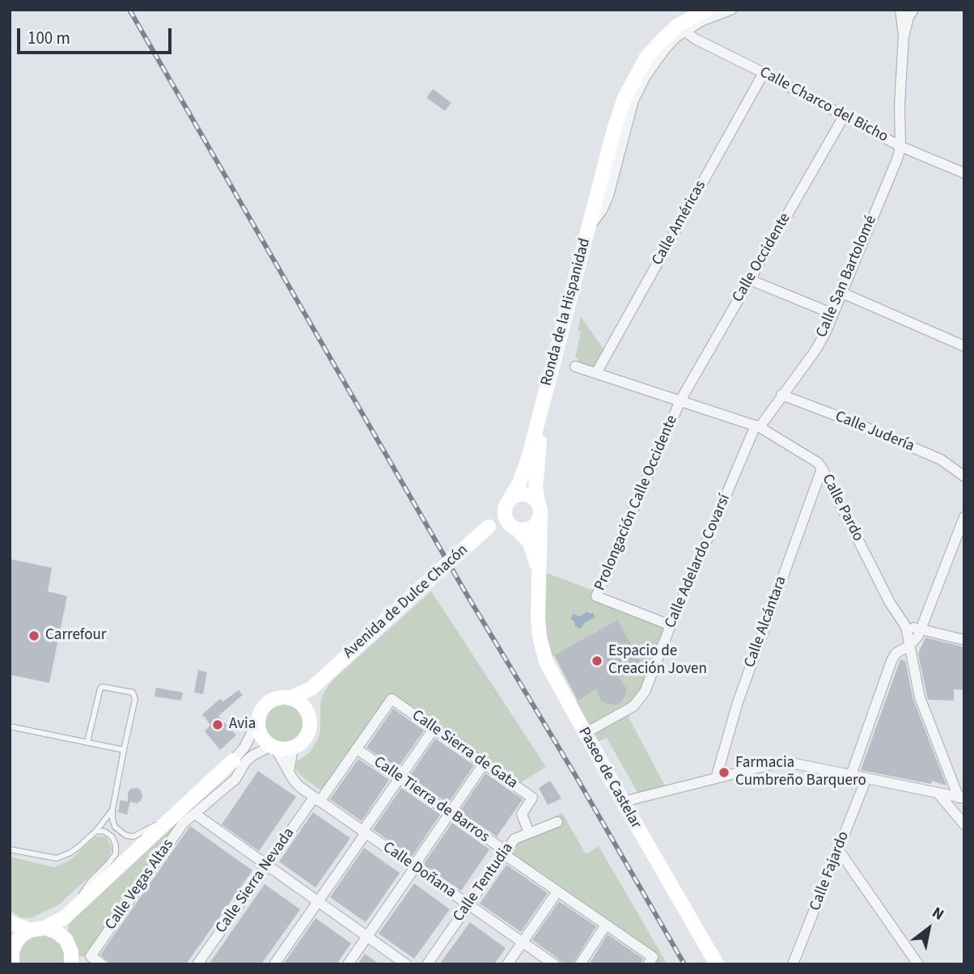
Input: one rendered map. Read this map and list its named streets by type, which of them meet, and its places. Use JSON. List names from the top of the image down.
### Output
{
  "streets": {
    "street": [
      "Calle Charco del Bicho",
      "Calle Américas",
      "Calle Occidente",
      "Calle San Bartolomé",
      "Ronda de la Hispanidad",
      "Calle Judería",
      "Prolongación Calle Occidente",
      "Calle Pardo",
      "Calle Adelardo Covarsí",
      "Avenida de Dulce Chacón",
      "Calle Alcántara",
      "Calle Sierra de Gata",
      "Paseo de Castelar",
      "Calle Tierra de Barros",
      "Calle Doñana",
      "Calle Fajardo",
      "Calle Sierra Nevada",
      "Calle Tentudia",
      "Calle Vegas Altas"
    ]
  },
  "crossings": [
    ["Calle Charco del Bicho", "Calle Américas"],
    ["Calle Charco del Bicho", "Calle Occidente"],
    ["Calle Charco del Bicho", "Calle San Bartolomé"],
    ["Calle Charco del Bicho", "Ronda de la Hispanidad"],
    ["Calle Américas", "Calle Pardo"],
    ["Calle Occidente", "Prolongación Calle Occidente"],
    ["Calle Occidente", "Calle Pardo"],
    ["Calle San Bartolomé", "Calle Judería"],
    ["Calle San Bartolomé", "Calle Pardo"],
    ["Calle San Bartolomé", "Calle Adelardo Covarsí"],
    ["Ronda de la Hispanidad", "Avenida de Dulce Chacón"],
    ["Ronda de la Hispanidad", "Paseo de Castelar"],
    ["Prolongación Calle Occidente", "Calle Pardo"],
    ["Prolongación Calle Occidente", "Calle Adelardo Covarsí"],
    ["Calle Pardo", "Calle Adelardo Covarsí"],
    ["Calle Pardo", "Calle Alcántara"],
    ["Calle Adelardo Covarsí", "Paseo de Castelar"],
    ["Avenida de Dulce Chacón", "Paseo de Castelar"],
    ["Avenida de Dulce Chacón", "Calle Doñana"],
    ["Avenida de Dulce Chacón", "Calle Vegas Altas"],
    ["Calle Sierra de Gata", "Calle Sierra Nevada"],
    ["Calle Sierra de Gata", "Calle Tentudia"],
    ["Calle Tierra de Barros", "Calle Sierra Nevada"],
    ["Calle Tierra de Barros", "Calle Tentudia"],
    ["Calle Doñana", "Calle Sierra Nevada"],
    ["Calle Doñana", "Calle Tentudia"],
    ["Calle Doñana", "Calle Vegas Altas"]
  ],
  "places": [
    "Carrefour",
    "Espacio de Creación Joven",
    "Avia",
    "Farmacia Cumbreño Barquero"
  ],
  "scale_bar": "100 m",
  "north": "top right"
}
